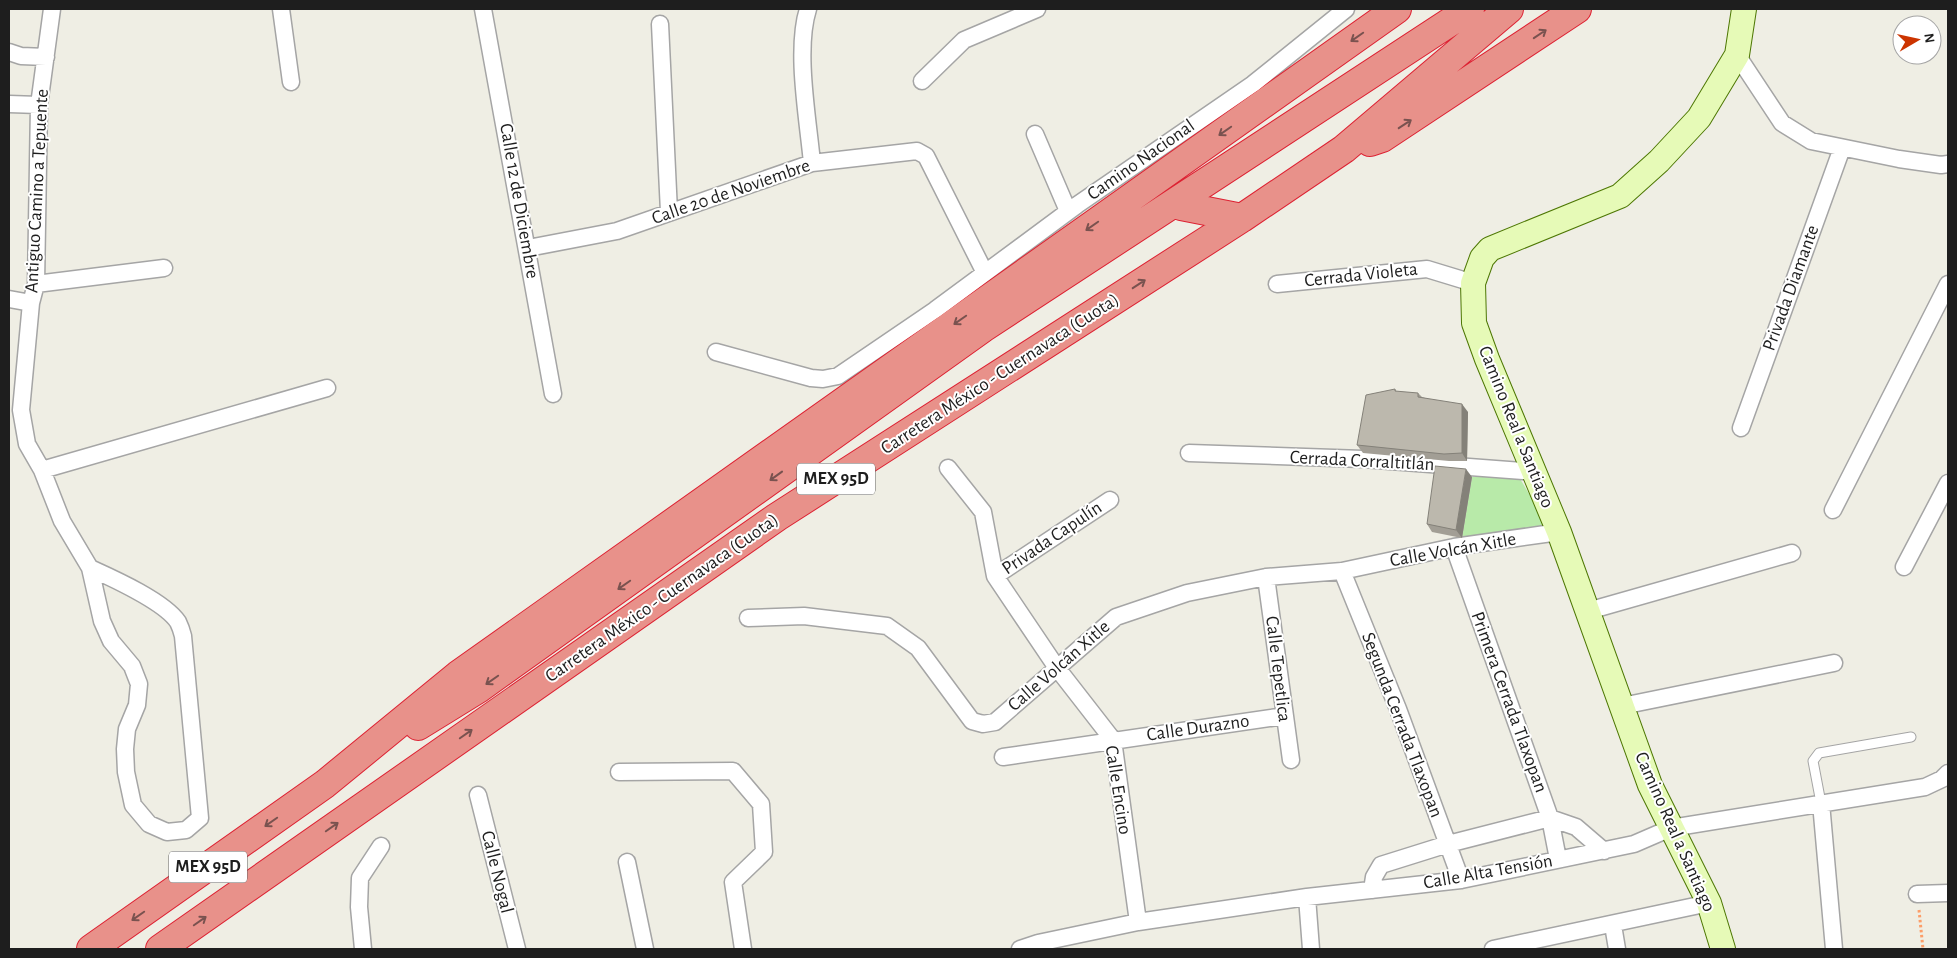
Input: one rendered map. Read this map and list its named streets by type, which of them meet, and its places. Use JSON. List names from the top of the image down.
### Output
{
  "streets": {
    "highway": ["Carretera México - Cuernavaca (Cuota)", "MEX 95D"],
    "street": [
      "Camino Nacional",
      "Antiguo Camino a Tepuente",
      "Calle 20 de Noviembre",
      "Calle 12 de Diciembre",
      "Cerrada Violeta",
      "Privada Diamante",
      "Camino Real a Santiago",
      "Cerrada Corraltitlán",
      "Privada Capulín",
      "Calle Volcán Xitle",
      "Calle Tepetlica",
      "Primera Cerrada Tlaxopan",
      "Segunda Cerrada Tlaxopan",
      "Calle Durazno",
      "Calle Encino",
      "Calle Nogal",
      "Calle Alta Tensión"
    ]
  },
  "crossings": [
    ["Camino Nacional", "Calle 20 de Noviembre"],
    ["Calle 20 de Noviembre", "Calle 12 de Diciembre"],
    ["Cerrada Violeta", "Camino Real a Santiago"],
    ["Camino Real a Santiago", "Cerrada Corraltitlán"],
    ["Camino Real a Santiago", "Calle Volcán Xitle"],
    ["Camino Real a Santiago", "Calle Alta Tensión"],
    ["Privada Capulín", "Calle Encino"],
    ["Calle Volcán Xitle", "Calle Tepetlica"],
    ["Calle Volcán Xitle", "Primera Cerrada Tlaxopan"],
    ["Calle Volcán Xitle", "Segunda Cerrada Tlaxopan"],
    ["Calle Volcán Xitle", "Calle Encino"],
    ["Calle Tepetlica", "Calle Durazno"],
    ["Primera Cerrada Tlaxopan", "Calle Alta Tensión"],
    ["Segunda Cerrada Tlaxopan", "Calle Alta Tensión"],
    ["Calle Durazno", "Calle Encino"],
    ["Calle Encino", "Calle Alta Tensión"]
  ],
  "north": "right"
}
